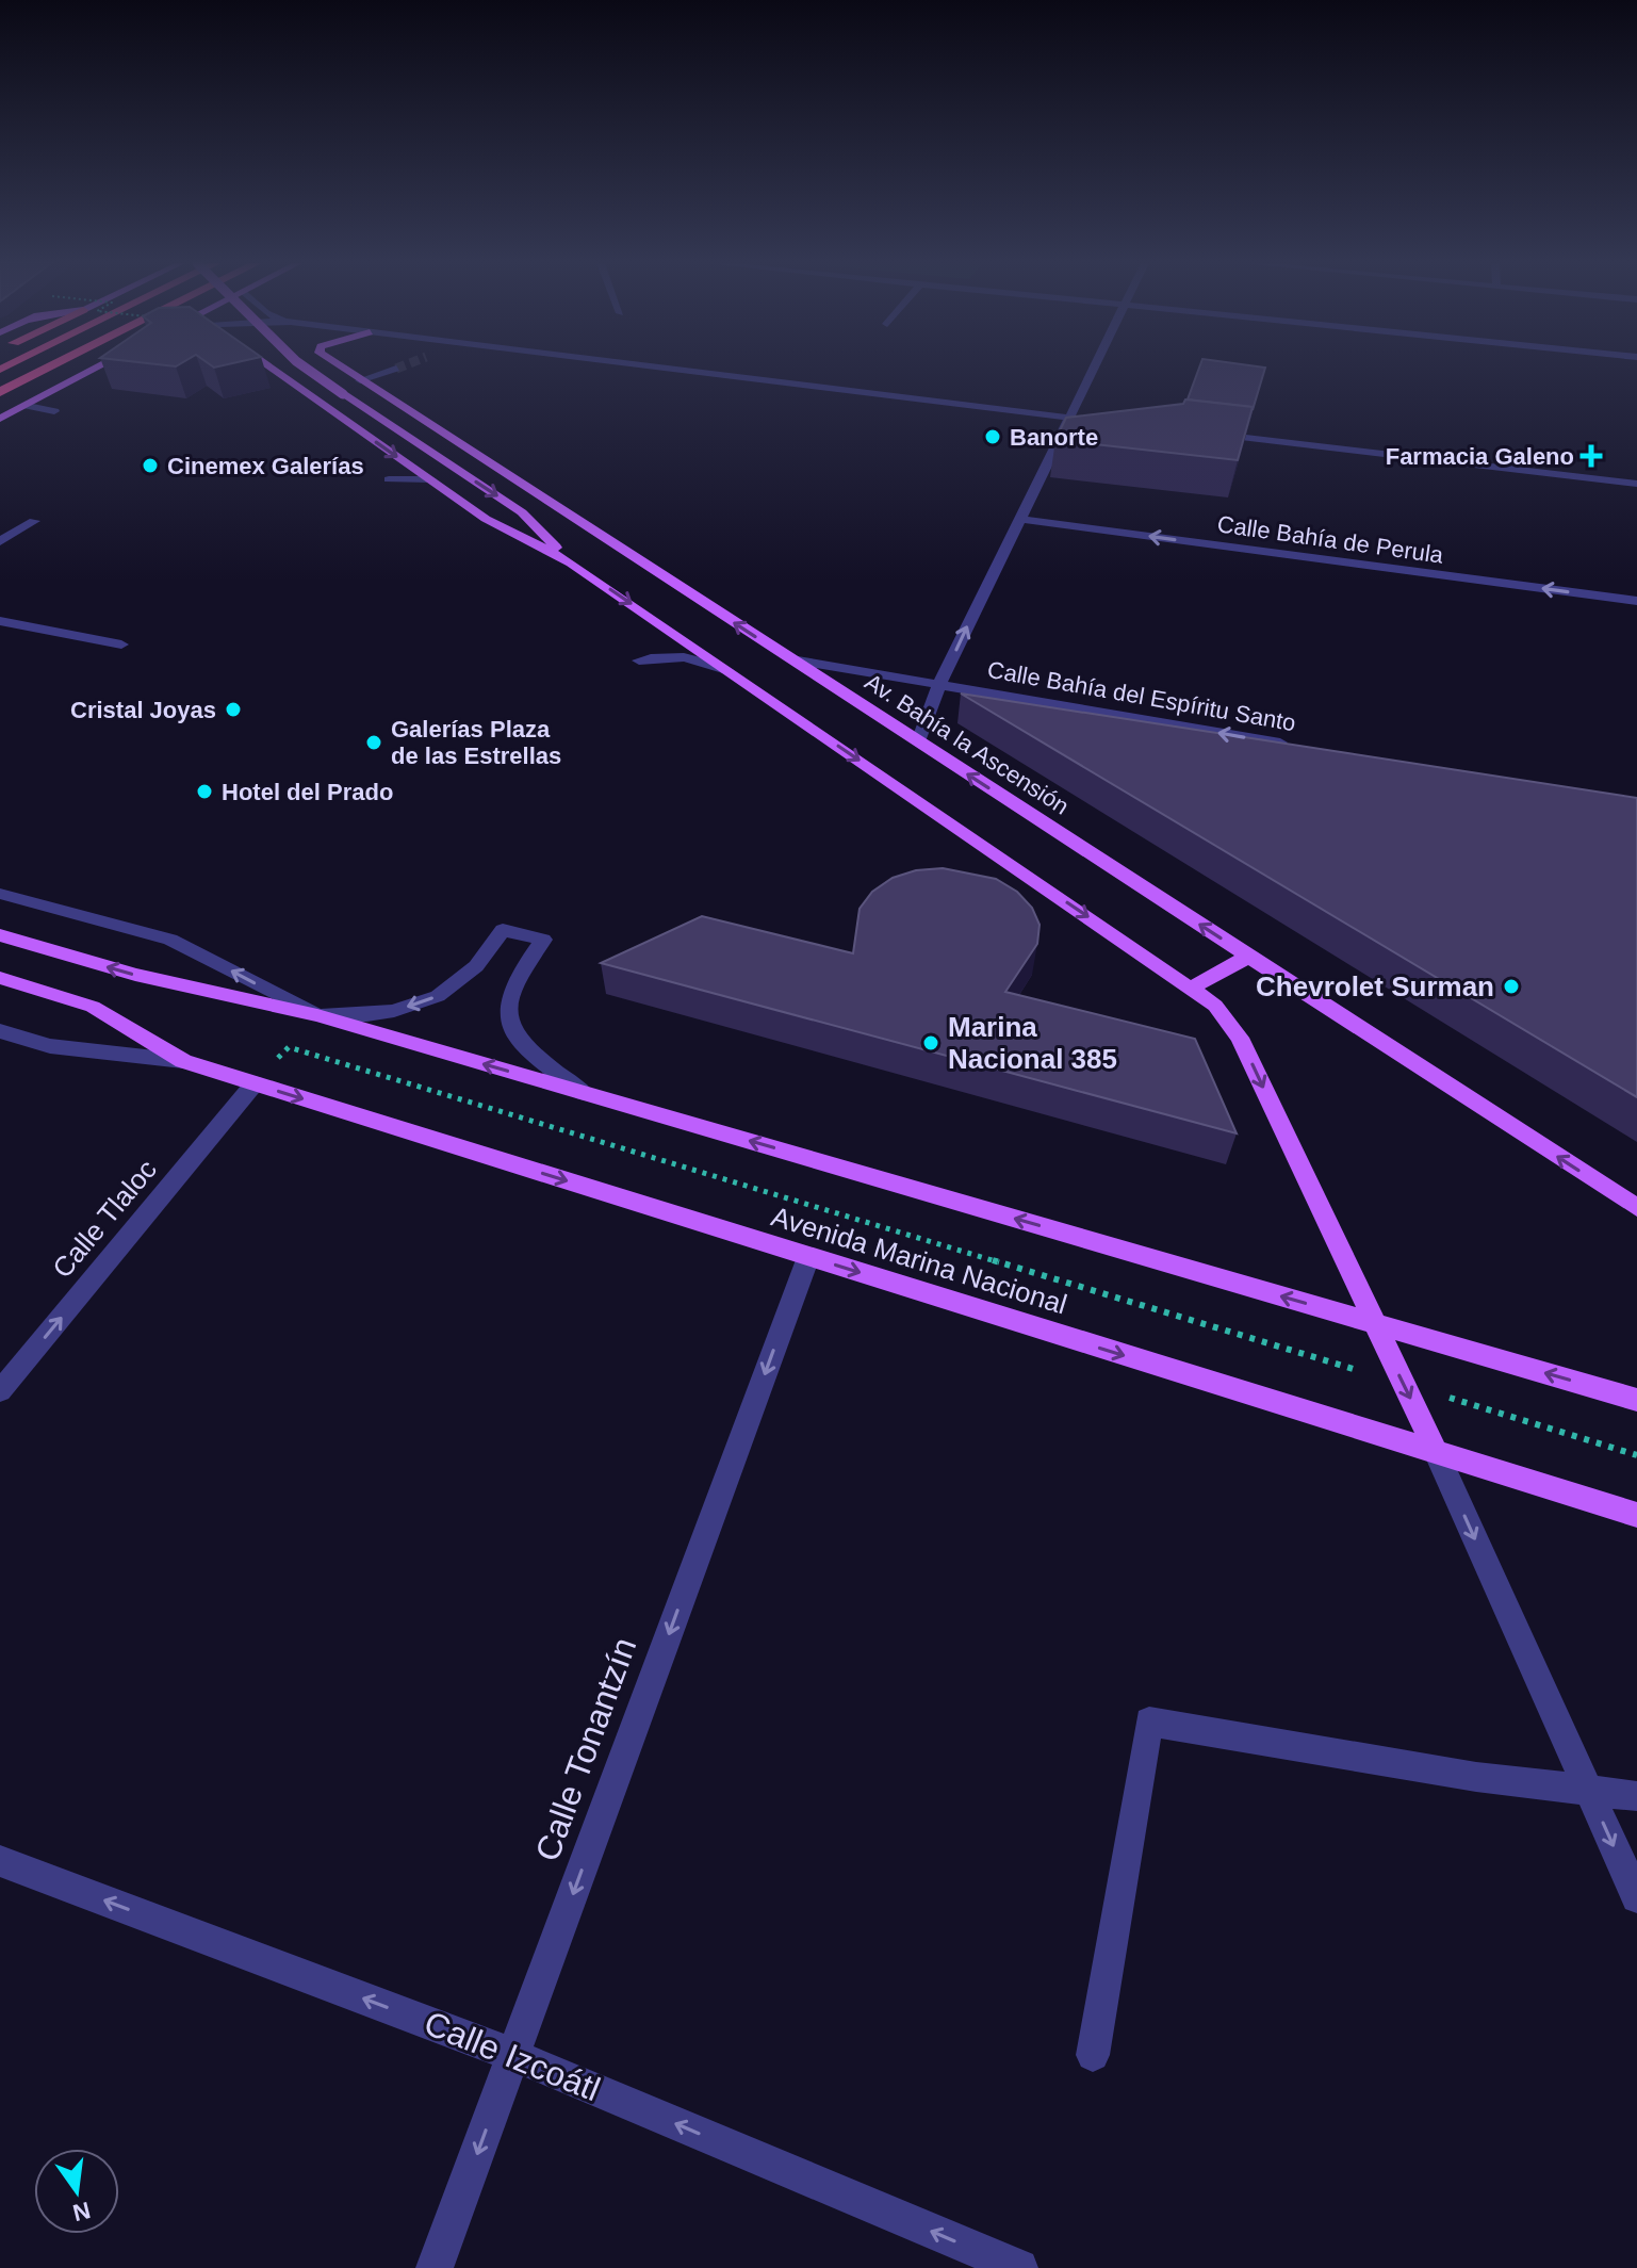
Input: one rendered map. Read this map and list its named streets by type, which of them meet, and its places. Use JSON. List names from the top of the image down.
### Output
{
  "streets": {
    "main road": ["Av. Bahía la Ascensión", "Avenida Marina Nacional"],
    "street": [
      "Calle Bahía de Perula",
      "Calle Bahía del Espíritu Santo",
      "Calle Tlaloc",
      "Calle Tonantzín",
      "Calle Izcoátl"
    ]
  },
  "crossings": [
    ["Calle Bahía del Espíritu Santo", "Av. Bahía la Ascensión"],
    ["Calle Tlaloc", "Avenida Marina Nacional"],
    ["Avenida Marina Nacional", "Calle Tonantzín"],
    ["Calle Tonantzín", "Calle Izcoátl"]
  ],
  "one_way": [
    "Calle Bahía del Espíritu Santo",
    "Calle Tlaloc",
    "Calle Tonantzín",
    "Calle Izcoátl"
  ],
  "places": {
    "other": [
      "Banorte",
      "Cinemex Galerías",
      "Cristal Joyas",
      "Galerías Plaza de las Estrellas",
      "Hotel del Prado",
      "Chevrolet Surman",
      "Marina Nacional 385"
    ],
    "health": ["Farmacia Galeno"]
  },
  "north": "bottom"
}
